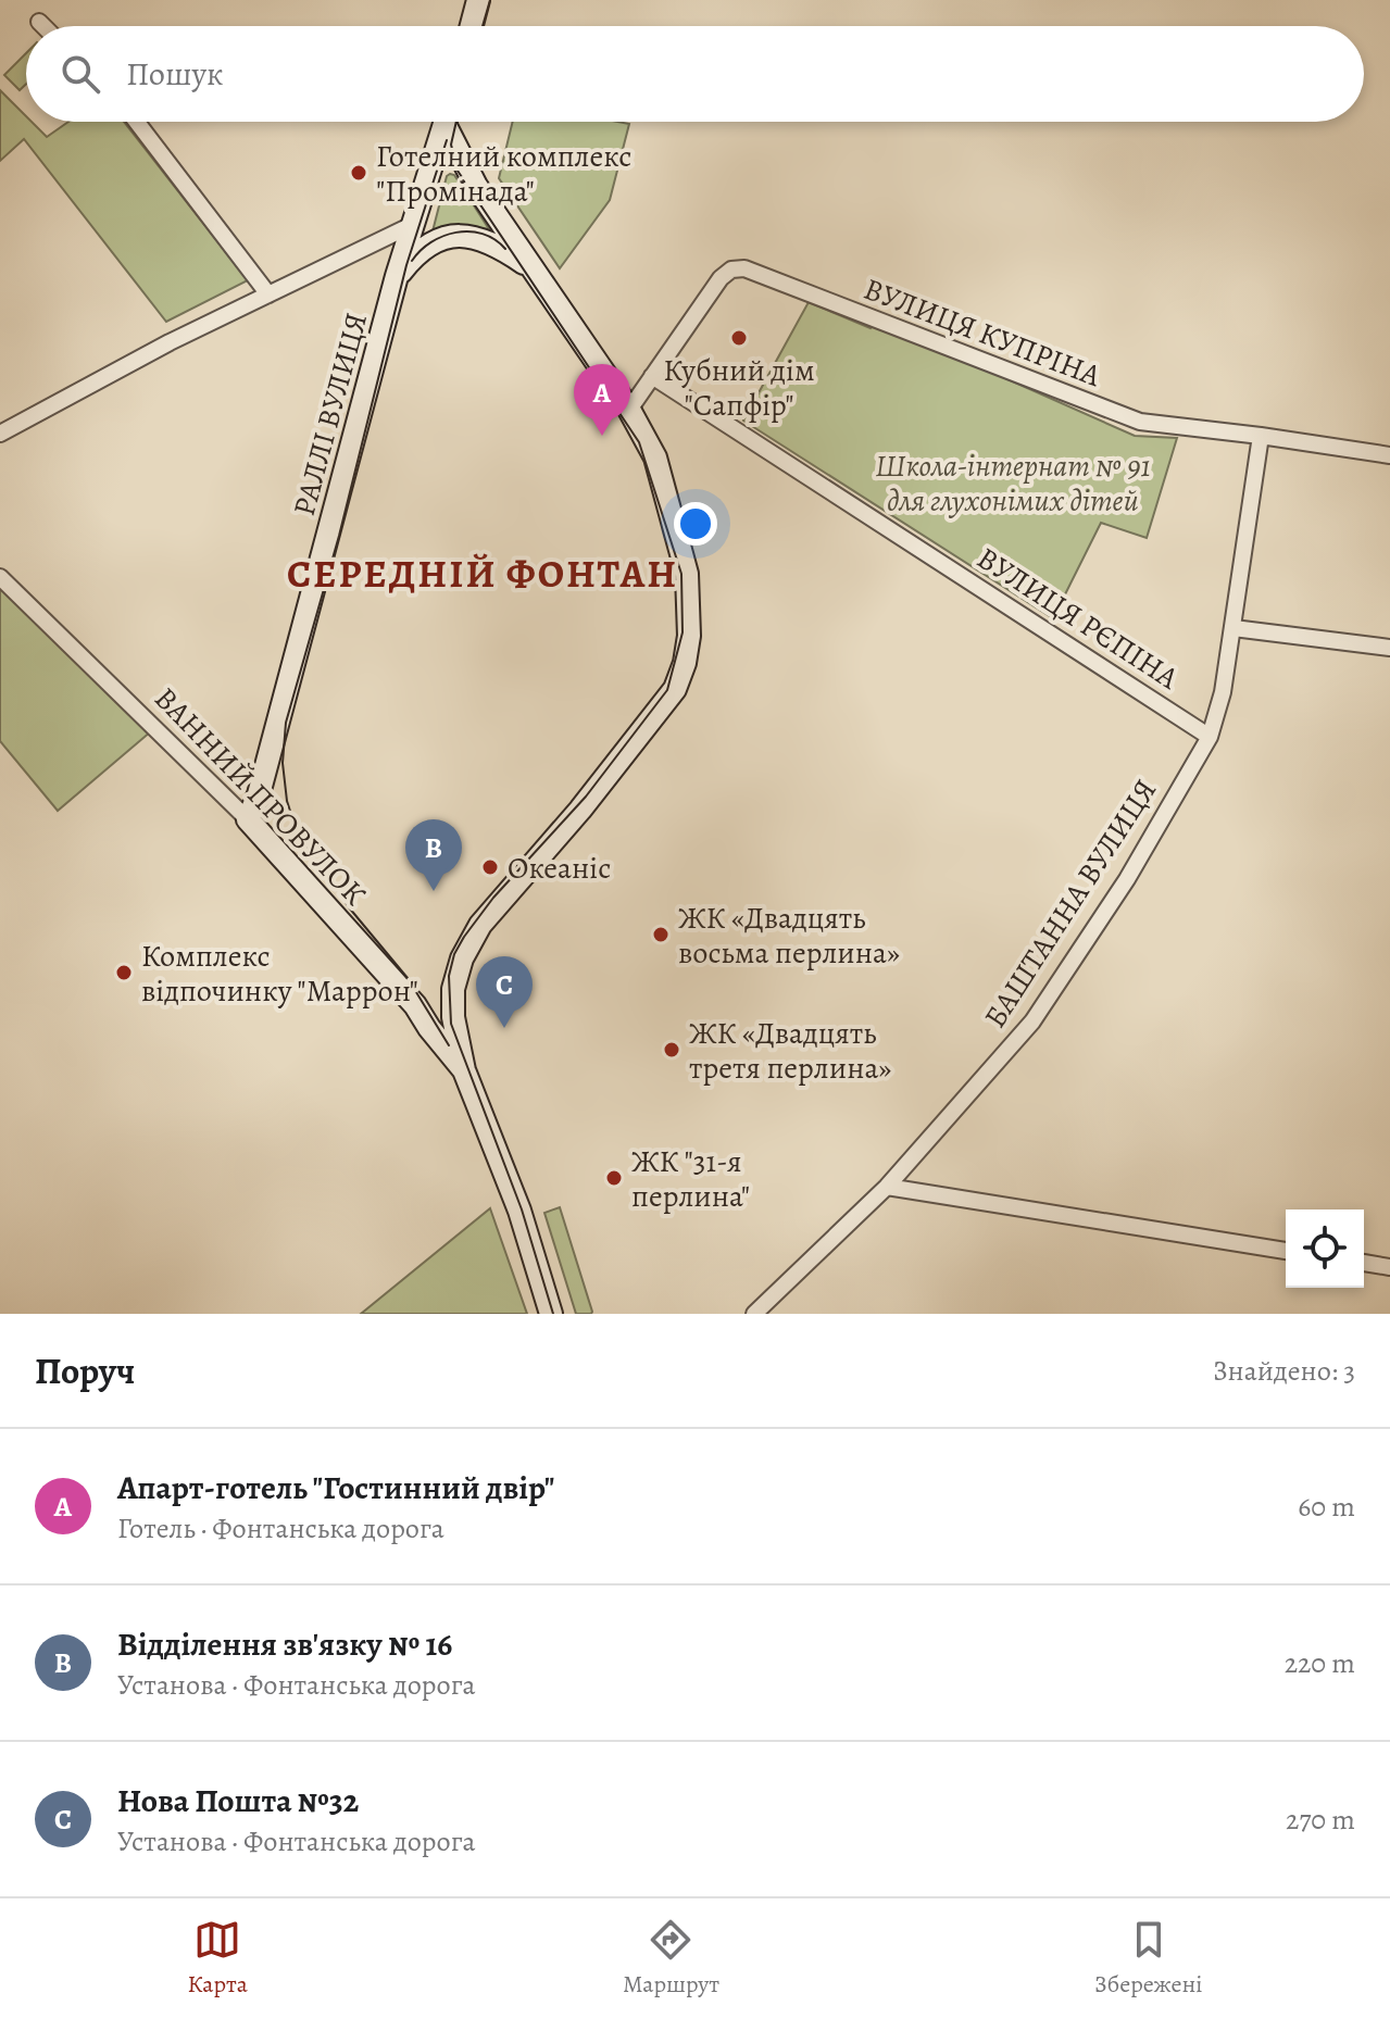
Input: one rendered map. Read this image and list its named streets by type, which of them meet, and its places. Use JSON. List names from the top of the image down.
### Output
{
  "streets": {
    "main road": ["РАЛЛІ ВУЛИЦЯ", "ВАННИЙ ПРОВУЛОК"],
    "street": ["ВУЛИЦЯ КУПРІНА", "ВУЛИЦЯ РЄПІНА", "БАШТАННА ВУЛИЦЯ"]
  },
  "crossings": [
    ["ВУЛИЦЯ КУПРІНА", "ВУЛИЦЯ РЄПІНА"],
    ["ВУЛИЦЯ КУПРІНА", "БАШТАННА ВУЛИЦЯ"],
    ["РАЛЛІ ВУЛИЦЯ", "ВАННИЙ ПРОВУЛОК"],
    ["ВУЛИЦЯ РЄПІНА", "БАШТАННА ВУЛИЦЯ"]
  ],
  "districts": ["СЕРЕДНІЙ ФОНТАН"],
  "parks": ["Школа-інтернат № 91 для глухонімих дітей"],
  "places": [
    "Готелний комплекс \"Промінада\"",
    "Кубний дім \"Сапфір\"",
    "Океаніс",
    "ЖК «Двадцять восьма перлина»",
    "Комплекс відпочинку \"Маррон\"",
    "ЖК «Двадцять третя перлина»",
    "ЖК \"31-я перлина\""
  ],
  "page": {
    "search": "Пошук",
    "pins": ["A", "B", "C"],
    "heading": ["Поруч", "Знайдено: 3"],
    "list": [
      {
        "mark": "A",
        "name": "Апарт-готель \"Гостинний двір\"",
        "note": "Готель · Фонтанська дорога",
        "value": "60 m"
      },
      {
        "mark": "B",
        "name": "Відділення зв'язку № 16",
        "note": "Установа · Фонтанська дорога",
        "value": "220 m"
      },
      {
        "mark": "C",
        "name": "Нова Пошта №32",
        "note": "Установа · Фонтанська дорога",
        "value": "270 m"
      }
    ],
    "nav": ["Карта", "Маршрут", "Збережені"]
  }
}
